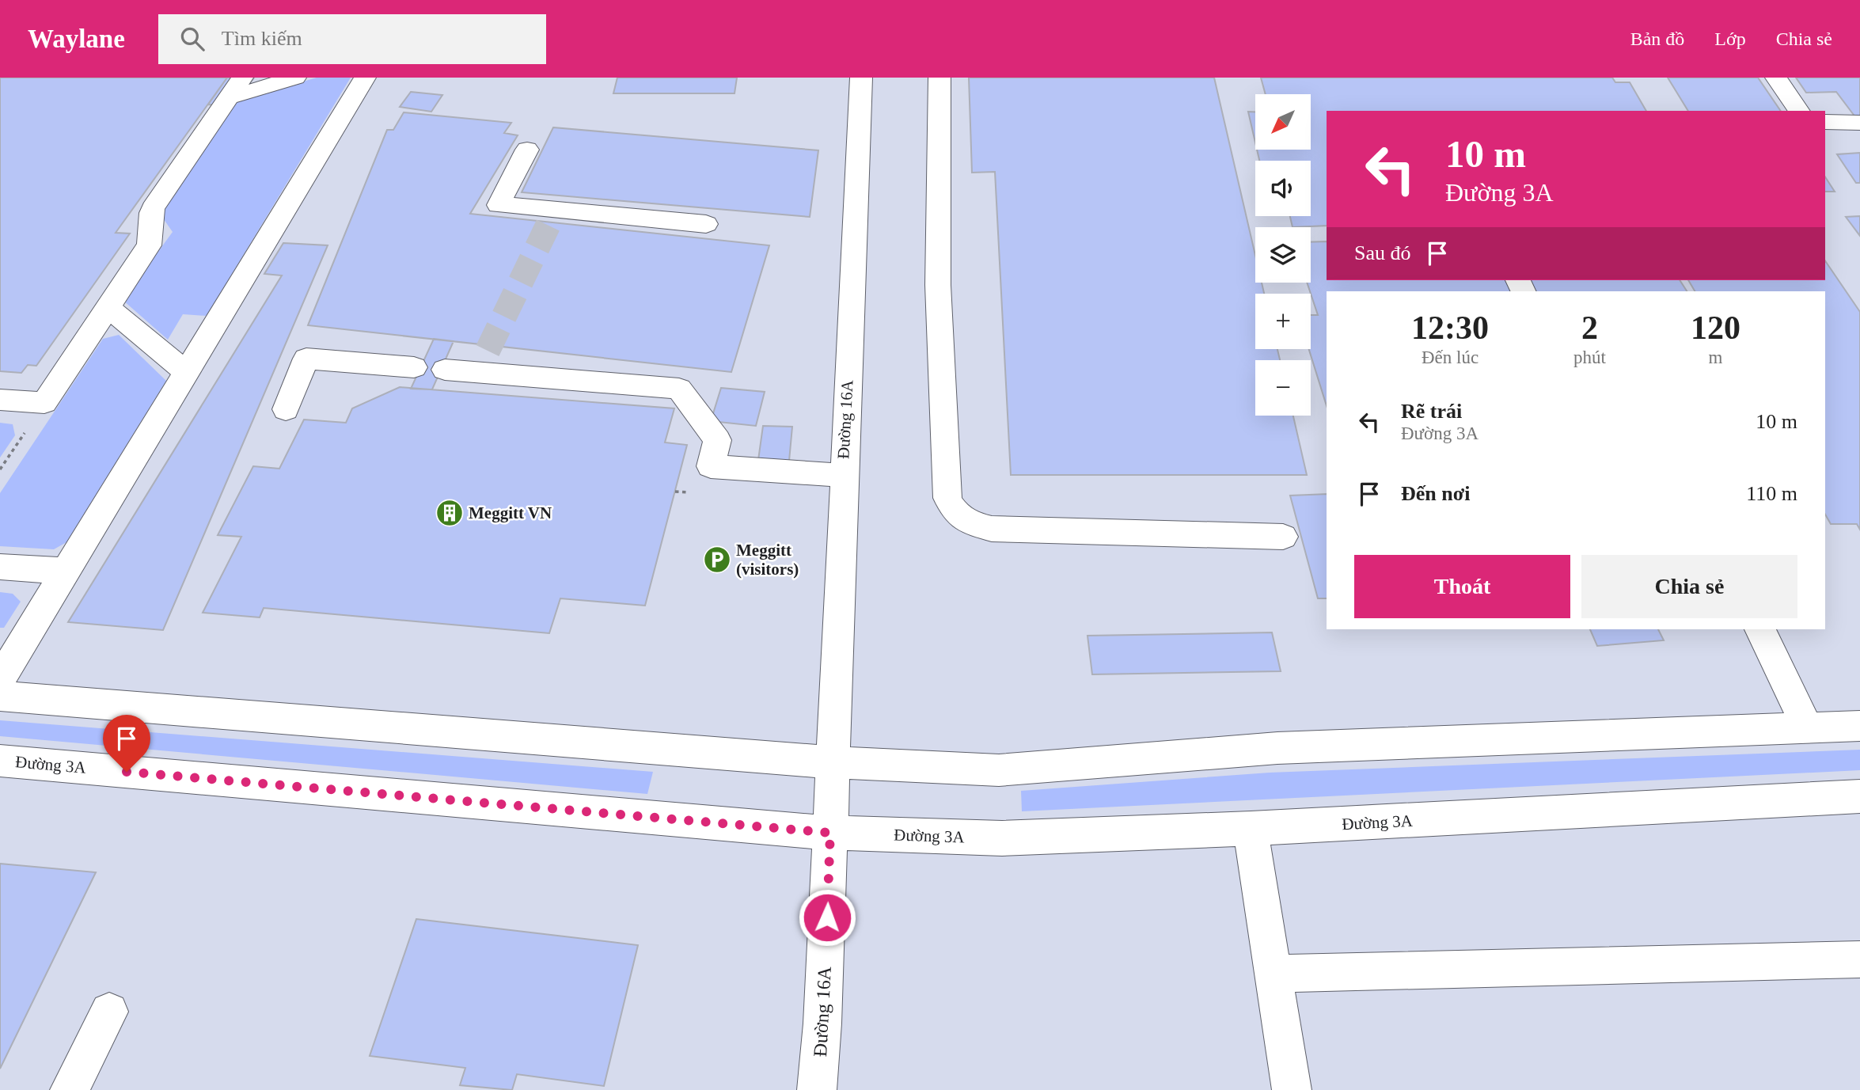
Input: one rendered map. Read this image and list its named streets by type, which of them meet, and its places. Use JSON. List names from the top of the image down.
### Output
{
  "streets": {
    "street": ["Đường 16A", "Đường 3A"]
  },
  "crossings": [
    ["Đường 16A", "Đường 3A"]
  ],
  "places": {
    "building": ["Meggitt VN"],
    "parking": ["Meggitt (visitors)"]
  },
  "north": "bottom left",
  "page": {
    "header": "Waylane",
    "search": "Tìm kiếm",
    "nav": ["Bản đồ", "Lớp", "Chia sẻ"],
    "map_buttons": ["+", "−"],
    "turn": ["10 m", "Đường 3A"],
    "then": "Sau đó",
    "eta": [
      "12:30",
      "Đến lúc",
      "2",
      "phút",
      "120",
      "m"
    ],
    "list": [
      {
        "name": "Rẽ trái",
        "note": "Đường 3A",
        "value": "10 m"
      },
      {
        "name": "Đến nơi",
        "value": "110 m"
      }
    ],
    "buttons": ["Thoát", "Chia sẻ"]
  }
}
